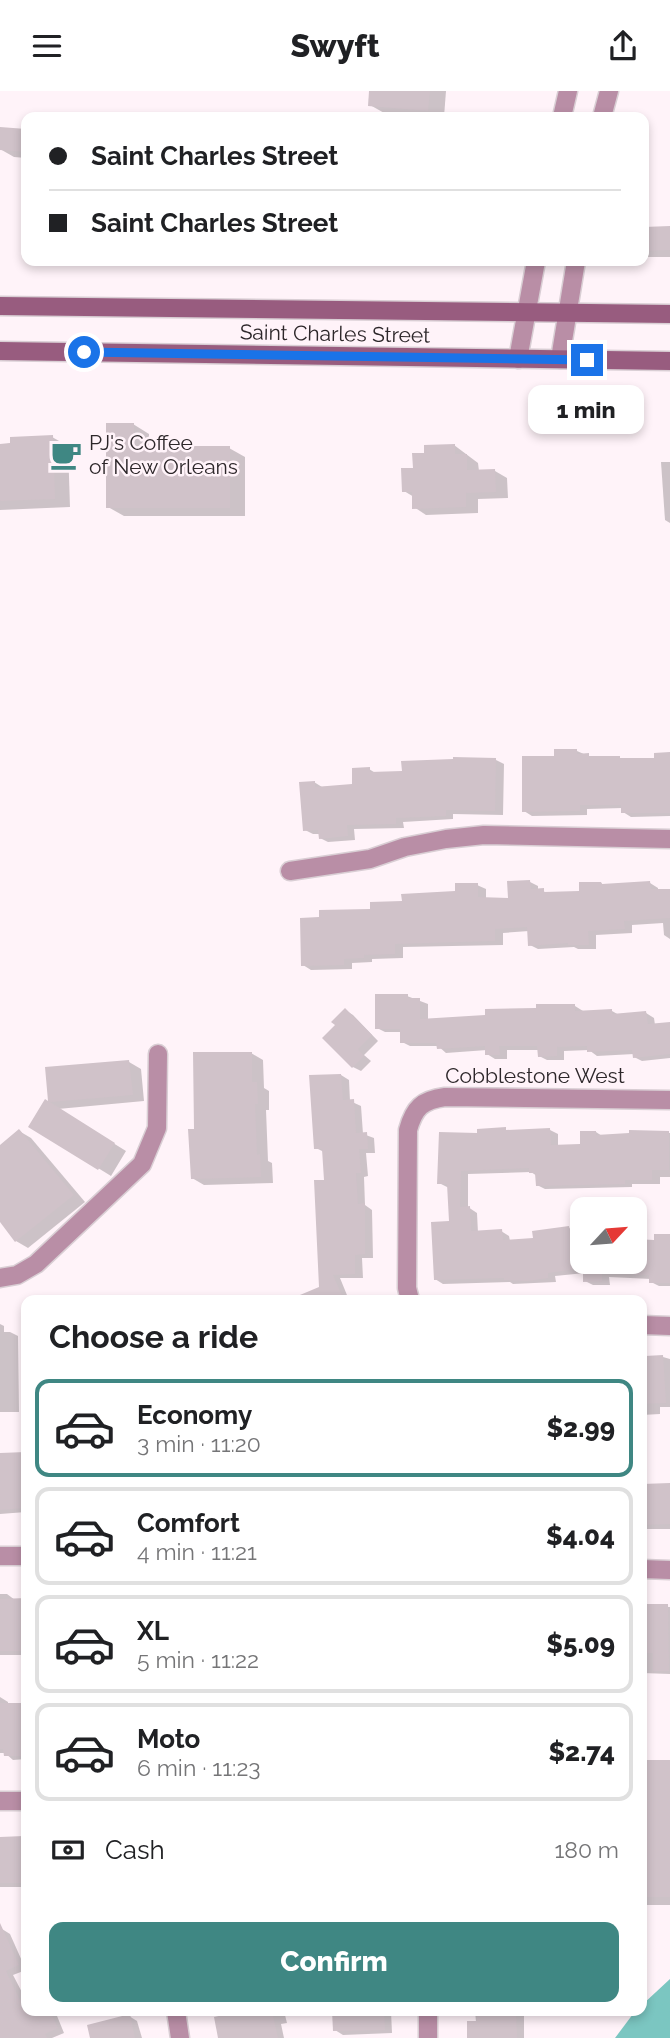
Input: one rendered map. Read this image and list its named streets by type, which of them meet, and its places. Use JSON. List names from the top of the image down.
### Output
{
  "streets": {
    "street": ["Saint Charles Street", "Cobblestone West"]
  },
  "places": {
    "cafe": ["PJ's Coffee of New Orleans"]
  },
  "north": "top right",
  "page": {
    "header": "Swyft",
    "banner": ["Saint Charles Street", "Saint Charles Street"],
    "bubble": "1 min",
    "heading": "Choose a ride",
    "list": [
      {
        "name": "Economy",
        "note": "3 min · 11:20",
        "value": "$2.99"
      },
      {
        "name": "Comfort",
        "note": "4 min · 11:21",
        "value": "$4.04"
      },
      {
        "name": "XL",
        "note": "5 min · 11:22",
        "value": "$5.09"
      },
      {
        "name": "Moto",
        "note": "6 min · 11:23",
        "value": "$2.74"
      }
    ],
    "pay": ["Cash", "180 m"],
    "buttons": "Confirm"
  }
}
